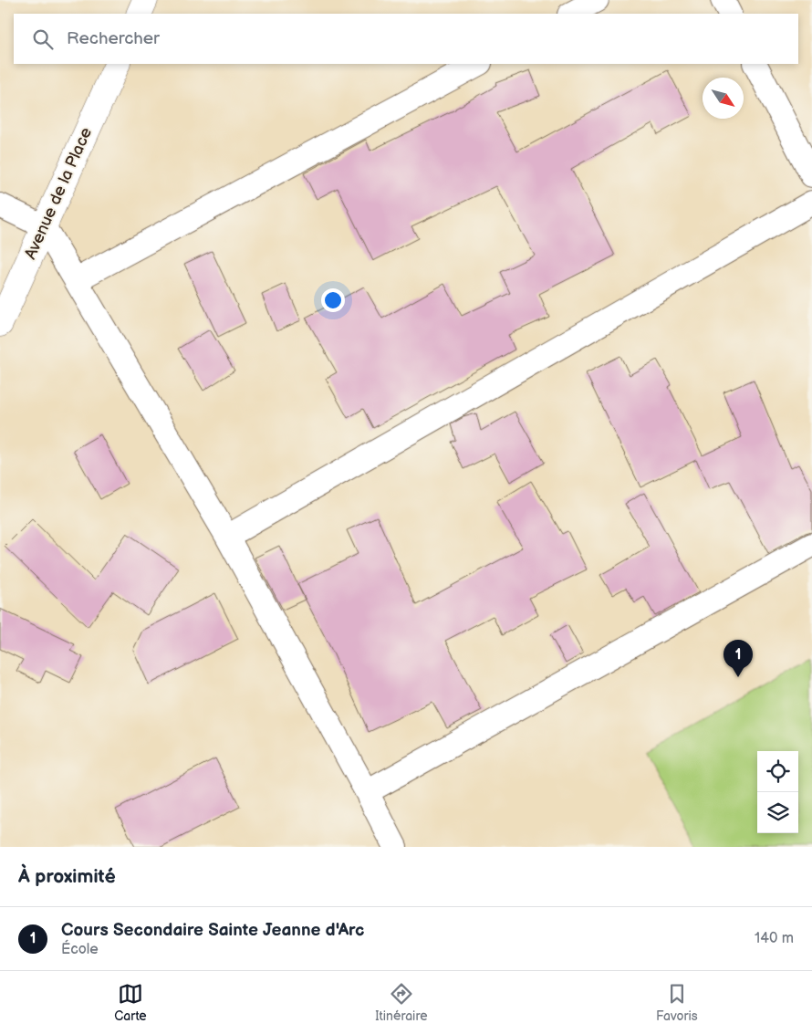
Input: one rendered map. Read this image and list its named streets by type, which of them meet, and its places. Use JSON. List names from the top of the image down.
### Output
{
  "streets": {
    "street": ["Avenue de la Place"]
  },
  "north": "bottom right",
  "page": {
    "search": "Rechercher",
    "pins": "1",
    "heading": "À proximité",
    "list": [
      {
        "mark": "1",
        "name": "Cours Secondaire Sainte Jeanne d'Arc",
        "note": "École",
        "value": "140 m"
      }
    ],
    "nav": ["Carte", "Itinéraire", "Favoris"]
  }
}
